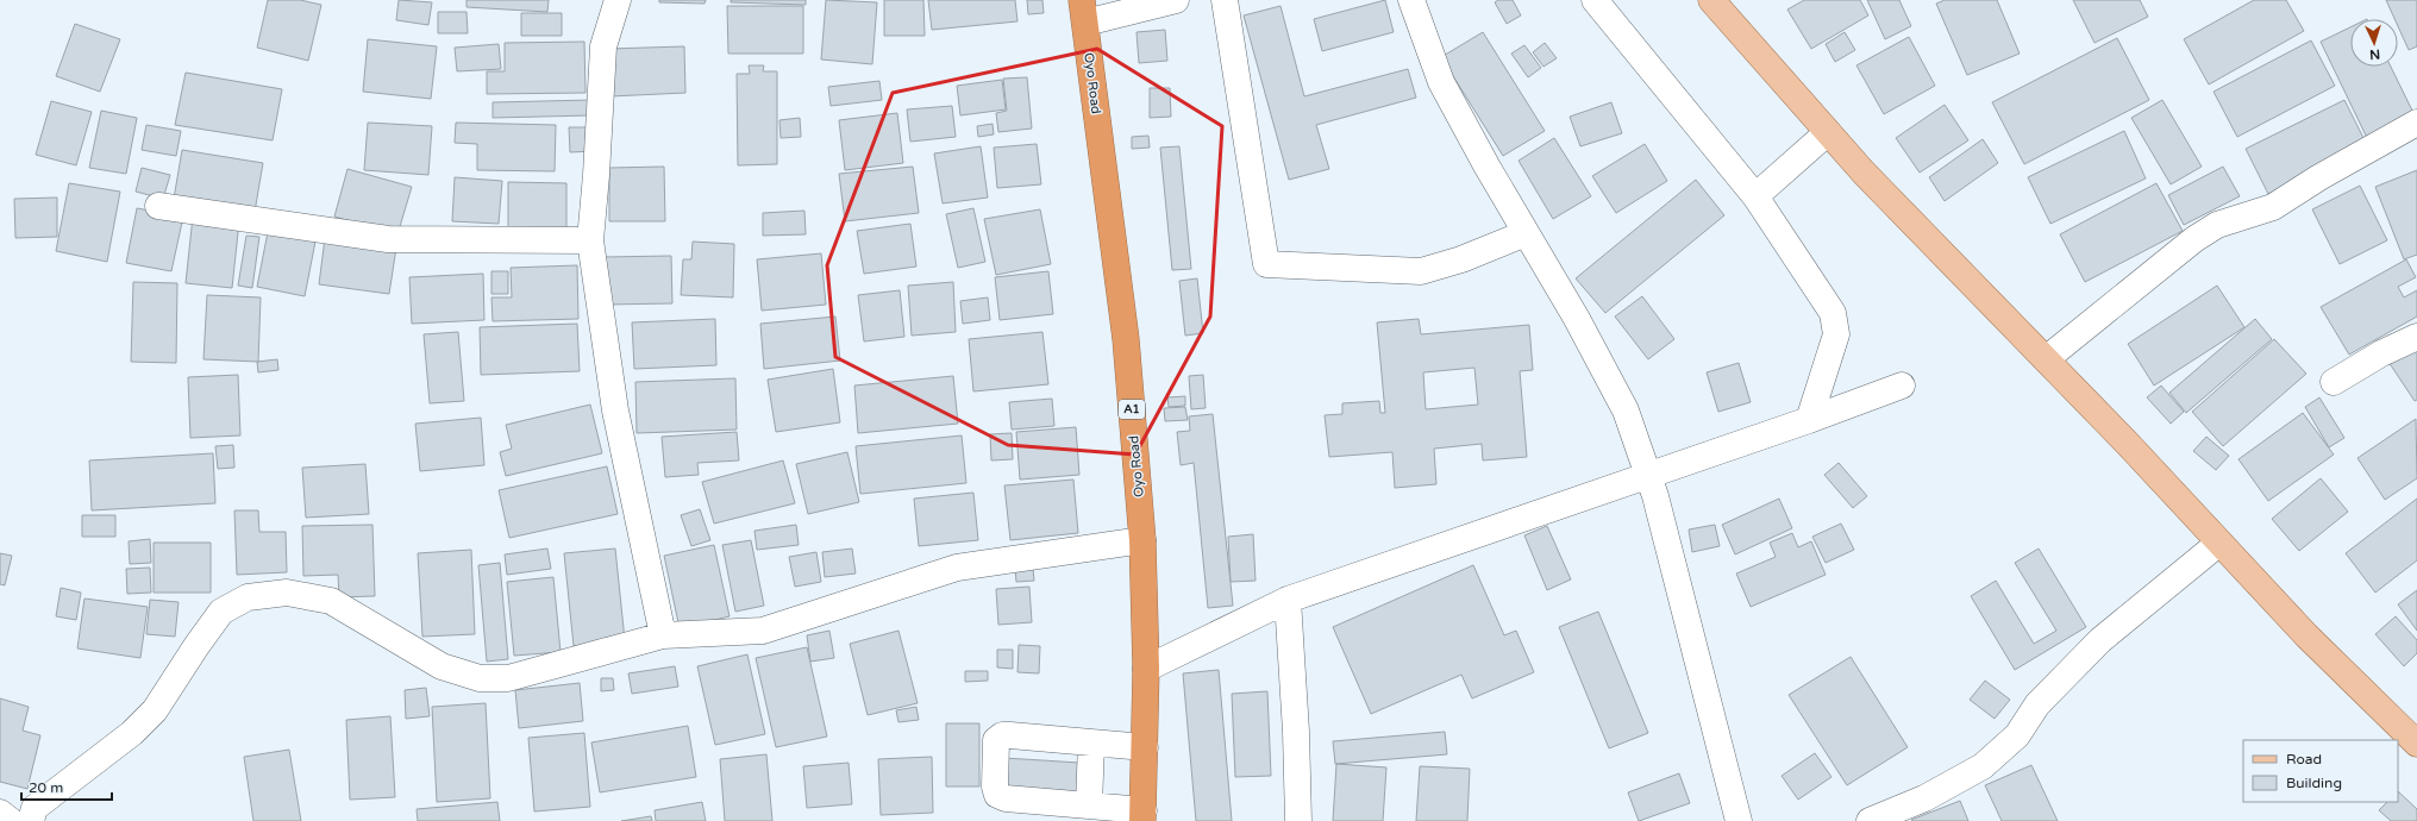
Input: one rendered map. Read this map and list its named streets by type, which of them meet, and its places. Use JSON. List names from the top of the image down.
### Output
{
  "streets": {
    "highway": ["Oyo Road", "A1"]
  },
  "legend": ["Road", "Building"],
  "scale_bar": "20 m",
  "north": "bottom"
}
